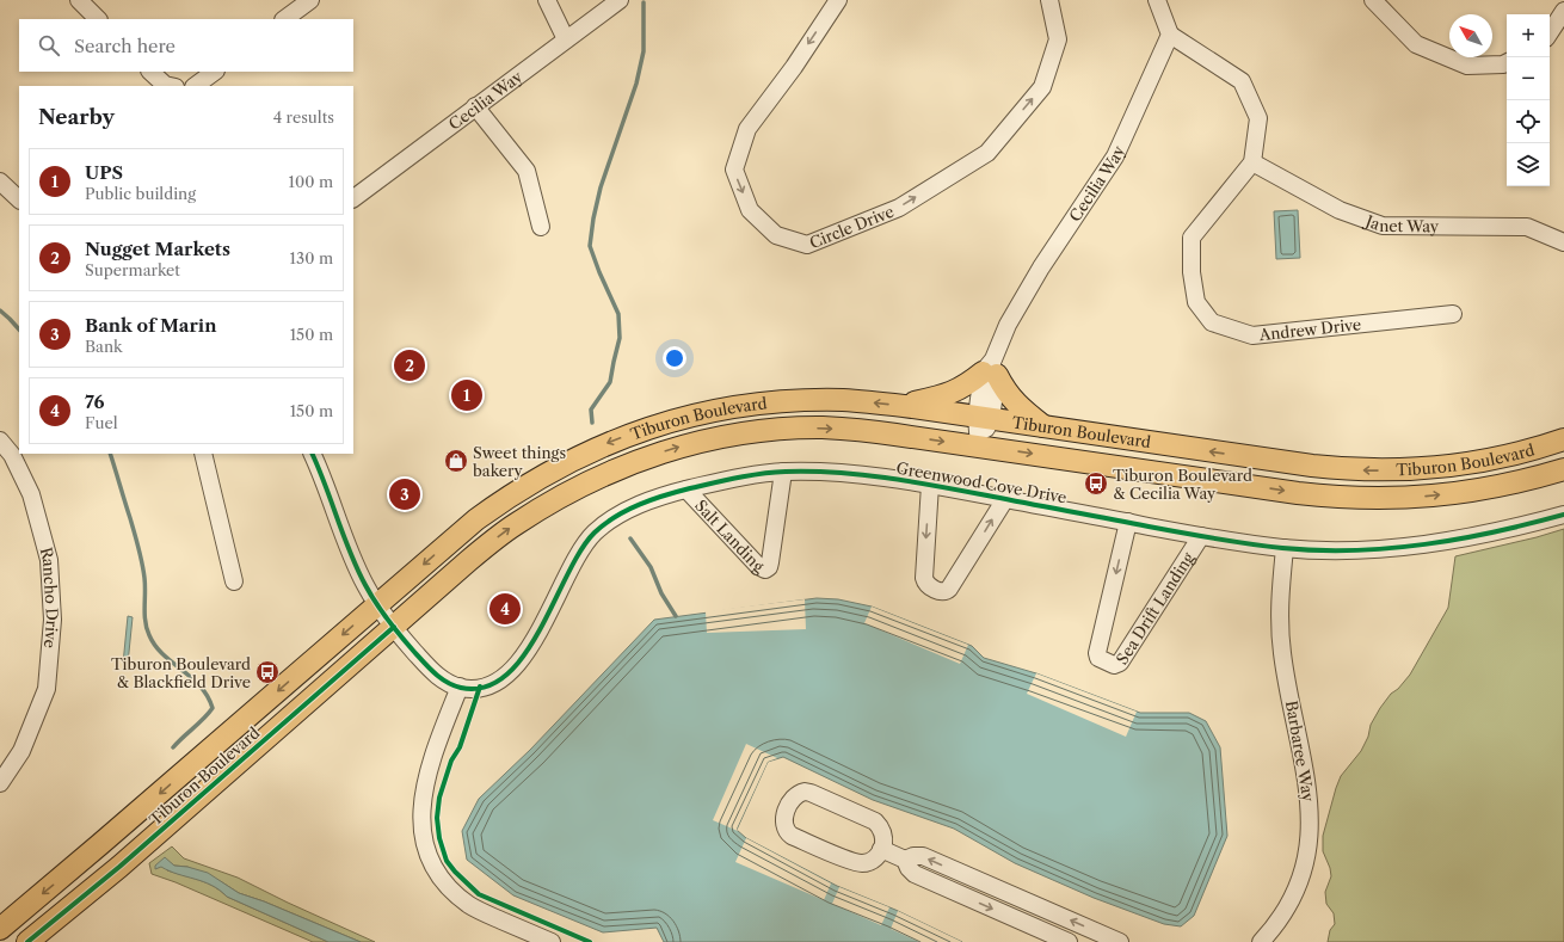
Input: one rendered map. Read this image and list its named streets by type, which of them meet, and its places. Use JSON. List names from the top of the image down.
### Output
{
  "streets": {
    "main road": ["Tiburon Boulevard"],
    "street": [
      "Cecilia Way",
      "Janet Way",
      "Circle Drive",
      "Andrew Drive",
      "Greenwood Cove Drive",
      "Salt Landing",
      "Rancho Drive",
      "Sea Drift Landing",
      "Barbaree Way"
    ]
  },
  "crossings": [
    ["Cecilia Way", "Tiburon Boulevard"],
    ["Janet Way", "Andrew Drive"],
    ["Tiburon Boulevard", "Greenwood Cove Drive"],
    ["Greenwood Cove Drive", "Salt Landing"],
    ["Greenwood Cove Drive", "Sea Drift Landing"],
    ["Greenwood Cove Drive", "Barbaree Way"]
  ],
  "places": {
    "shop": ["Sweet things bakery"],
    "bus stop": ["Tiburon Boulevard & Cecilia Way", "Tiburon Boulevard & Blackfield Drive"]
  },
  "north": "top left",
  "page": {
    "map_buttons": ["+", "−"],
    "search": "Search here",
    "heading": ["Nearby", "4 results"],
    "list": [
      {
        "mark": "1",
        "name": "UPS",
        "note": "Public building",
        "value": "100 m"
      },
      {
        "mark": "2",
        "name": "Nugget Markets",
        "note": "Supermarket",
        "value": "130 m"
      },
      {
        "mark": "3",
        "name": "Bank of Marin",
        "note": "Bank",
        "value": "150 m"
      },
      {
        "mark": "4",
        "name": "76",
        "note": "Fuel",
        "value": "150 m"
      }
    ],
    "pins": [
      "2",
      "1",
      "3",
      "4"
    ]
  }
}
